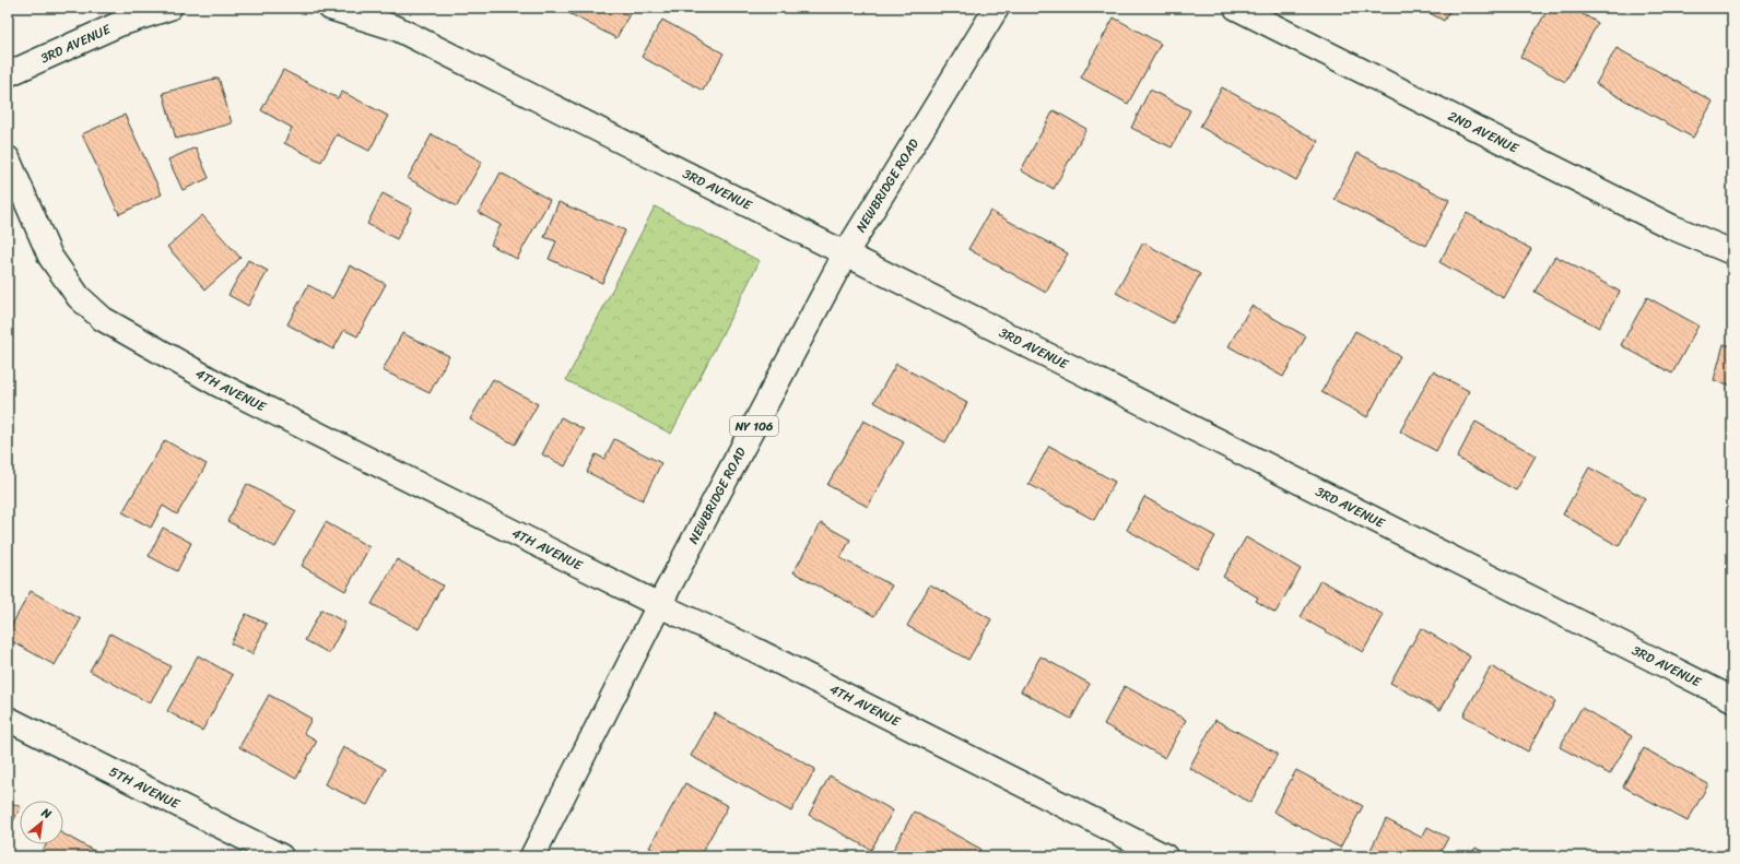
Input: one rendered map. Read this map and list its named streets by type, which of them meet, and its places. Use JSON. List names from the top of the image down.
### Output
{
  "streets": {
    "street": [
      "3RD AVENUE",
      "2ND AVENUE",
      "NEWBRIDGE ROAD",
      "4TH AVENUE",
      "NY 106",
      "5TH AVENUE"
    ]
  },
  "crossings": [
    ["3RD AVENUE", "NEWBRIDGE ROAD"],
    ["NEWBRIDGE ROAD", "4TH AVENUE"]
  ],
  "north": "top right"
}
